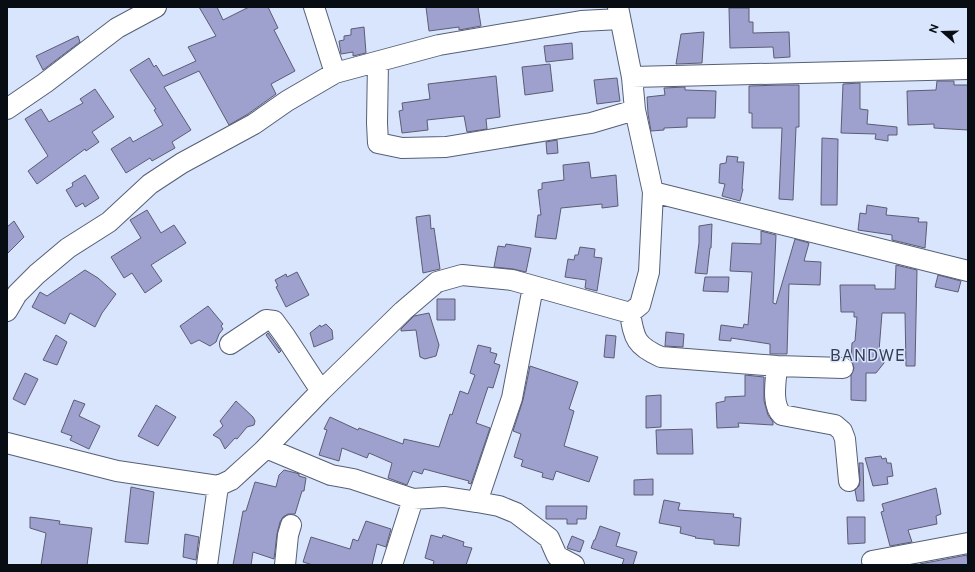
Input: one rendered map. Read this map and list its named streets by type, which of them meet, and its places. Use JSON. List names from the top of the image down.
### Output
{
  "districts": ["BANDWE"],
  "north": "left"
}
